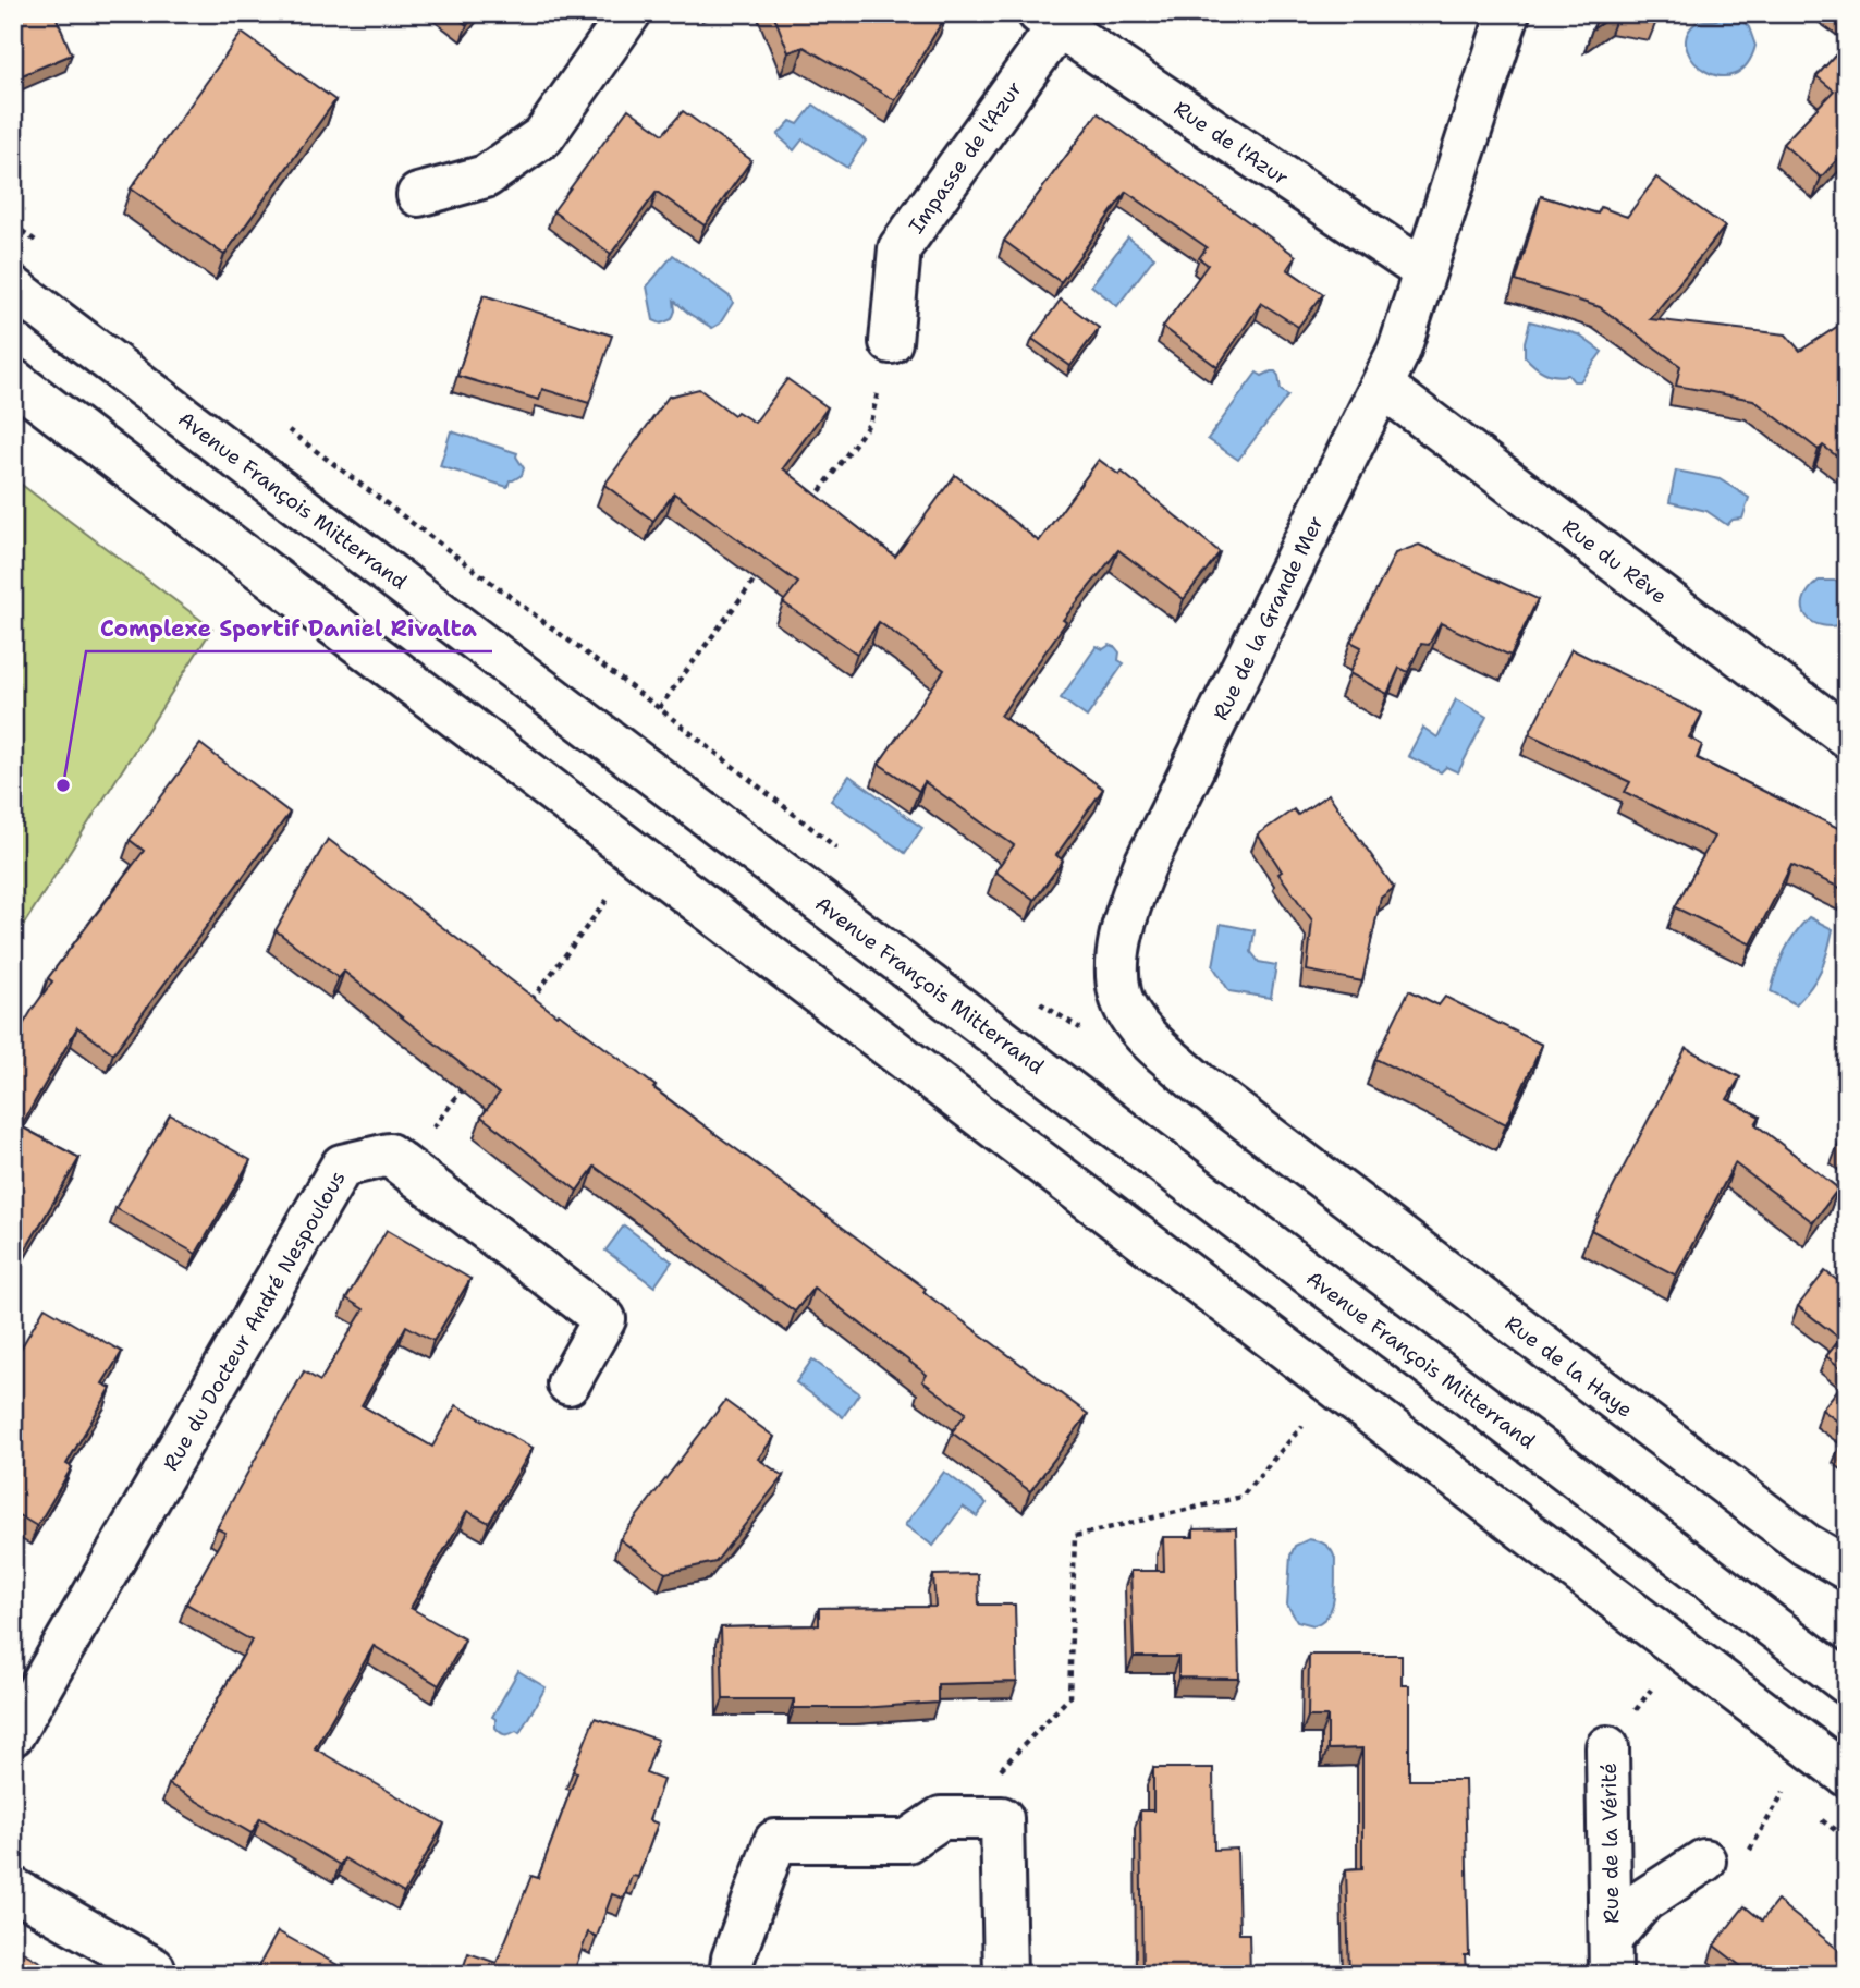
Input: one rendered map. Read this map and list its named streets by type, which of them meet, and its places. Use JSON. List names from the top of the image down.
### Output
{
  "streets": {
    "street": [
      "Rue de l'Azur",
      "Impasse de l'Azur",
      "Avenue François Mitterrand",
      "Rue du Rêve",
      "Rue de la Grande Mer",
      "Rue du Docteur André Nespoulous",
      "Rue de la Haye",
      "Rue de la Vérité"
    ]
  },
  "crossings": [
    ["Rue de l'Azur", "Impasse de l'Azur"],
    ["Rue de l'Azur", "Rue de la Grande Mer"],
    ["Rue du Rêve", "Rue de la Grande Mer"],
    ["Rue de la Grande Mer", "Rue de la Haye"]
  ],
  "places": ["Complexe Sportif Daniel Rivalta"]
}
